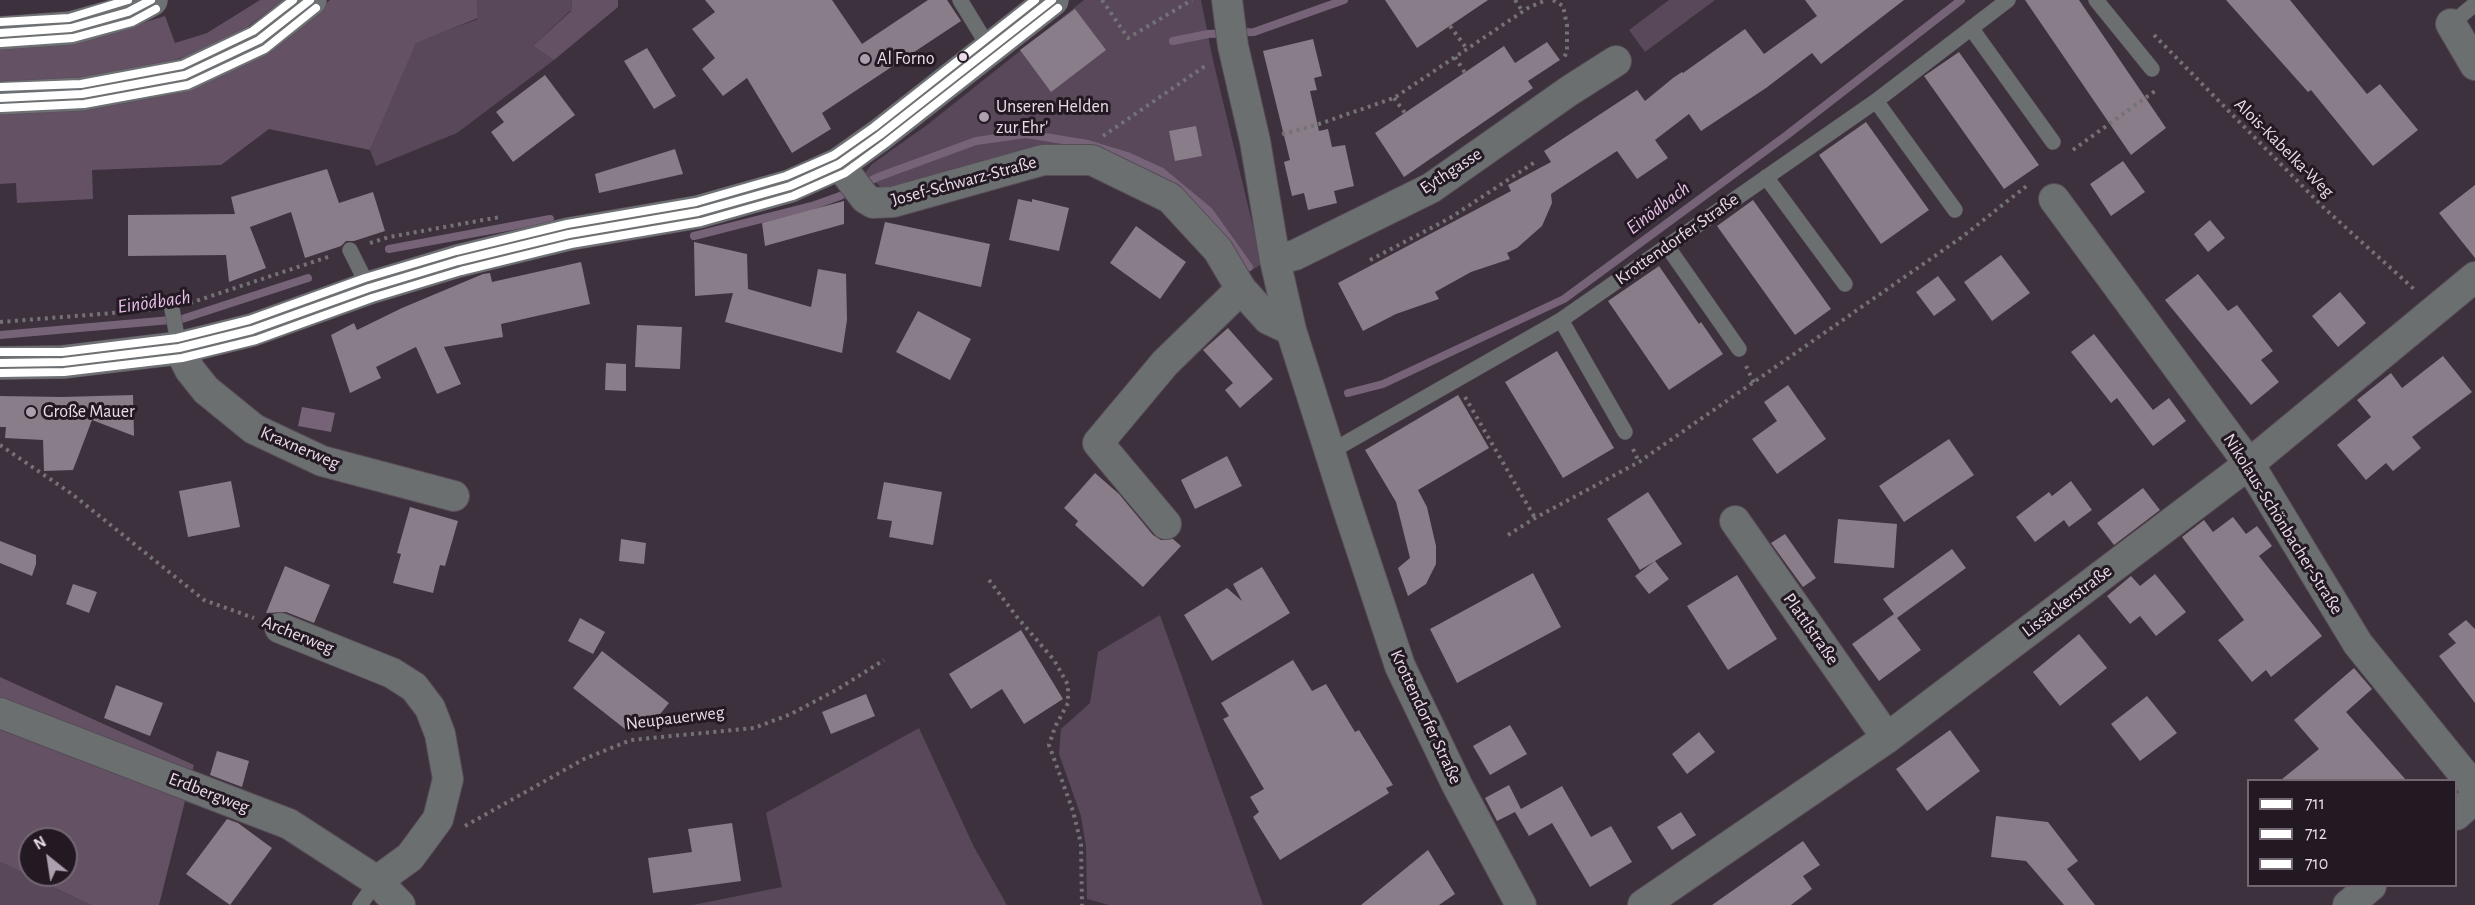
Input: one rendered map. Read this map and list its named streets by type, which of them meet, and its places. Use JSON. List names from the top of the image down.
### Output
{
  "streets": {
    "street": [
      "Eythgasse",
      "Josef-Schwarz-Straße",
      "Krottendorfer Straße",
      "Kraxnerweg",
      "Nikolaus-Schönbacher-Straße",
      "Lissäckerstraße",
      "Plattlstraße",
      "Archerweg",
      "Erdbergweg"
    ],
    "path": ["Alois-Kabelka-Weg", "Neupauerweg"]
  },
  "crossings": [
    ["Alois-Kabelka-Weg", "Lissäckerstraße"],
    ["Eythgasse", "Krottendorfer Straße"],
    ["Josef-Schwarz-Straße", "Krottendorfer Straße"],
    ["Nikolaus-Schönbacher-Straße", "Lissäckerstraße"],
    ["Lissäckerstraße", "Plattlstraße"],
    ["Archerweg", "Erdbergweg"]
  ],
  "water": ["Einödbach"],
  "places": ["Al Forno", "Unseren Helden zur Ehr'", "Große Mauer"],
  "lines": ["transit line 711", "transit line 710", "transit line 712"],
  "legend": ["711", "712", "710"],
  "north": "top left"
}
